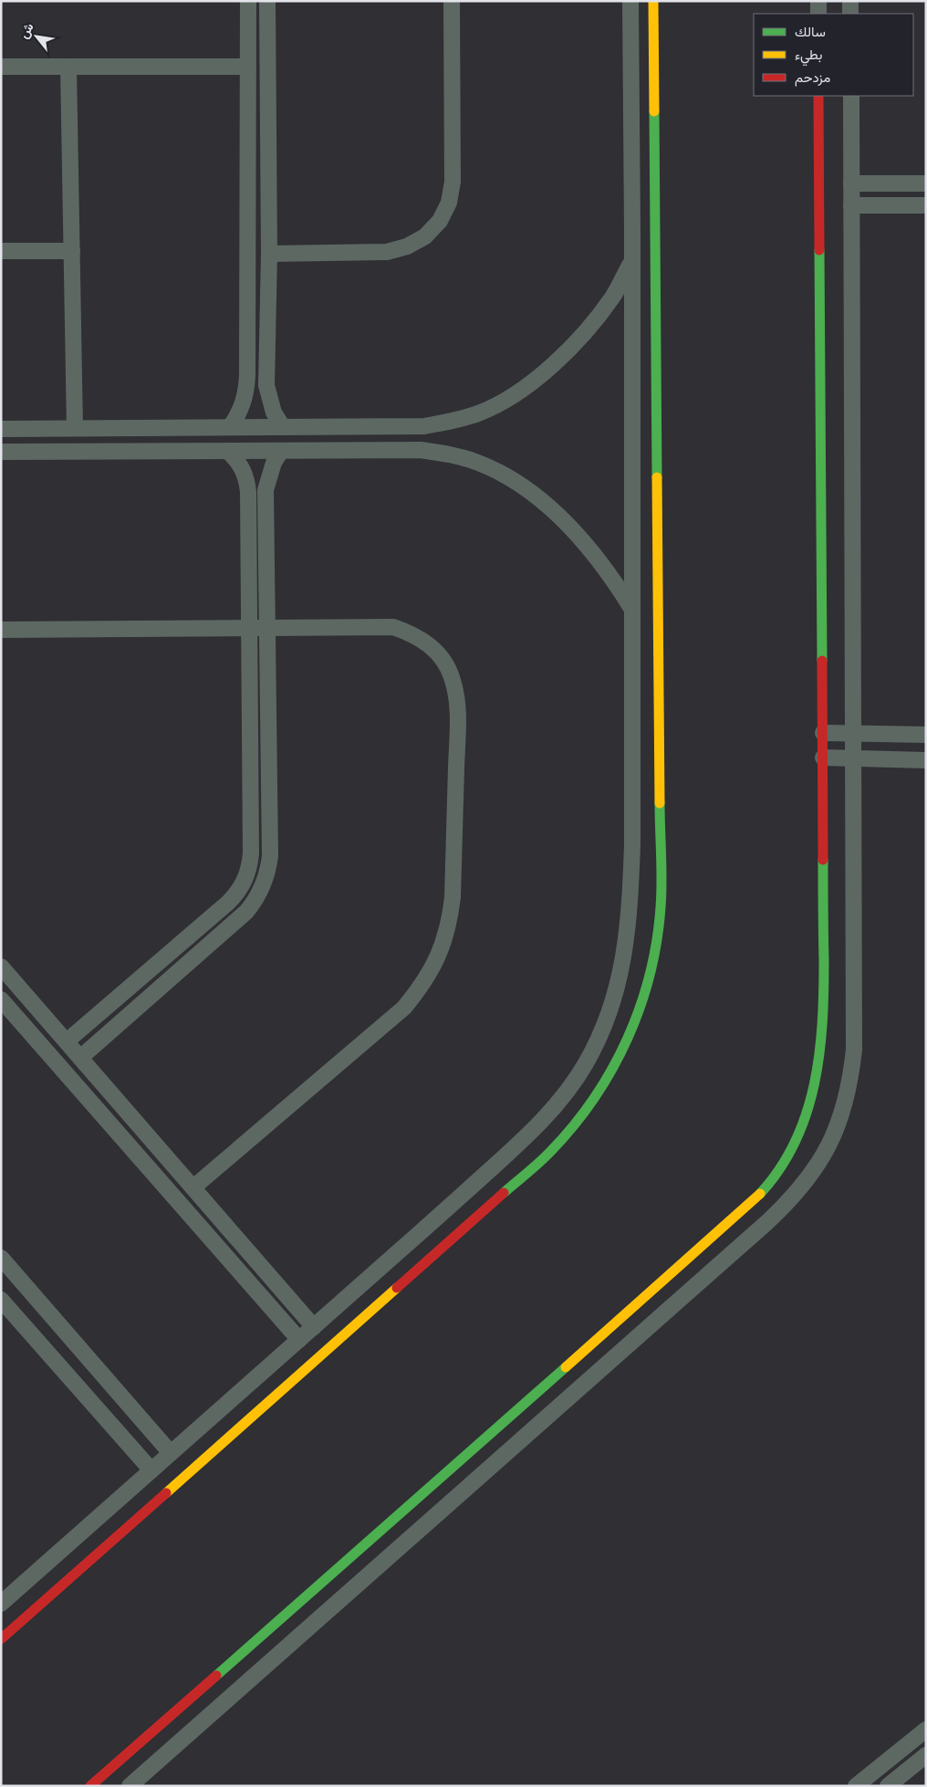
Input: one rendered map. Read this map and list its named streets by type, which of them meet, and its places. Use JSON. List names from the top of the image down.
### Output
{
  "legend": ["سالك", "بطيء", "مزدحم"],
  "north": "top left"
}
